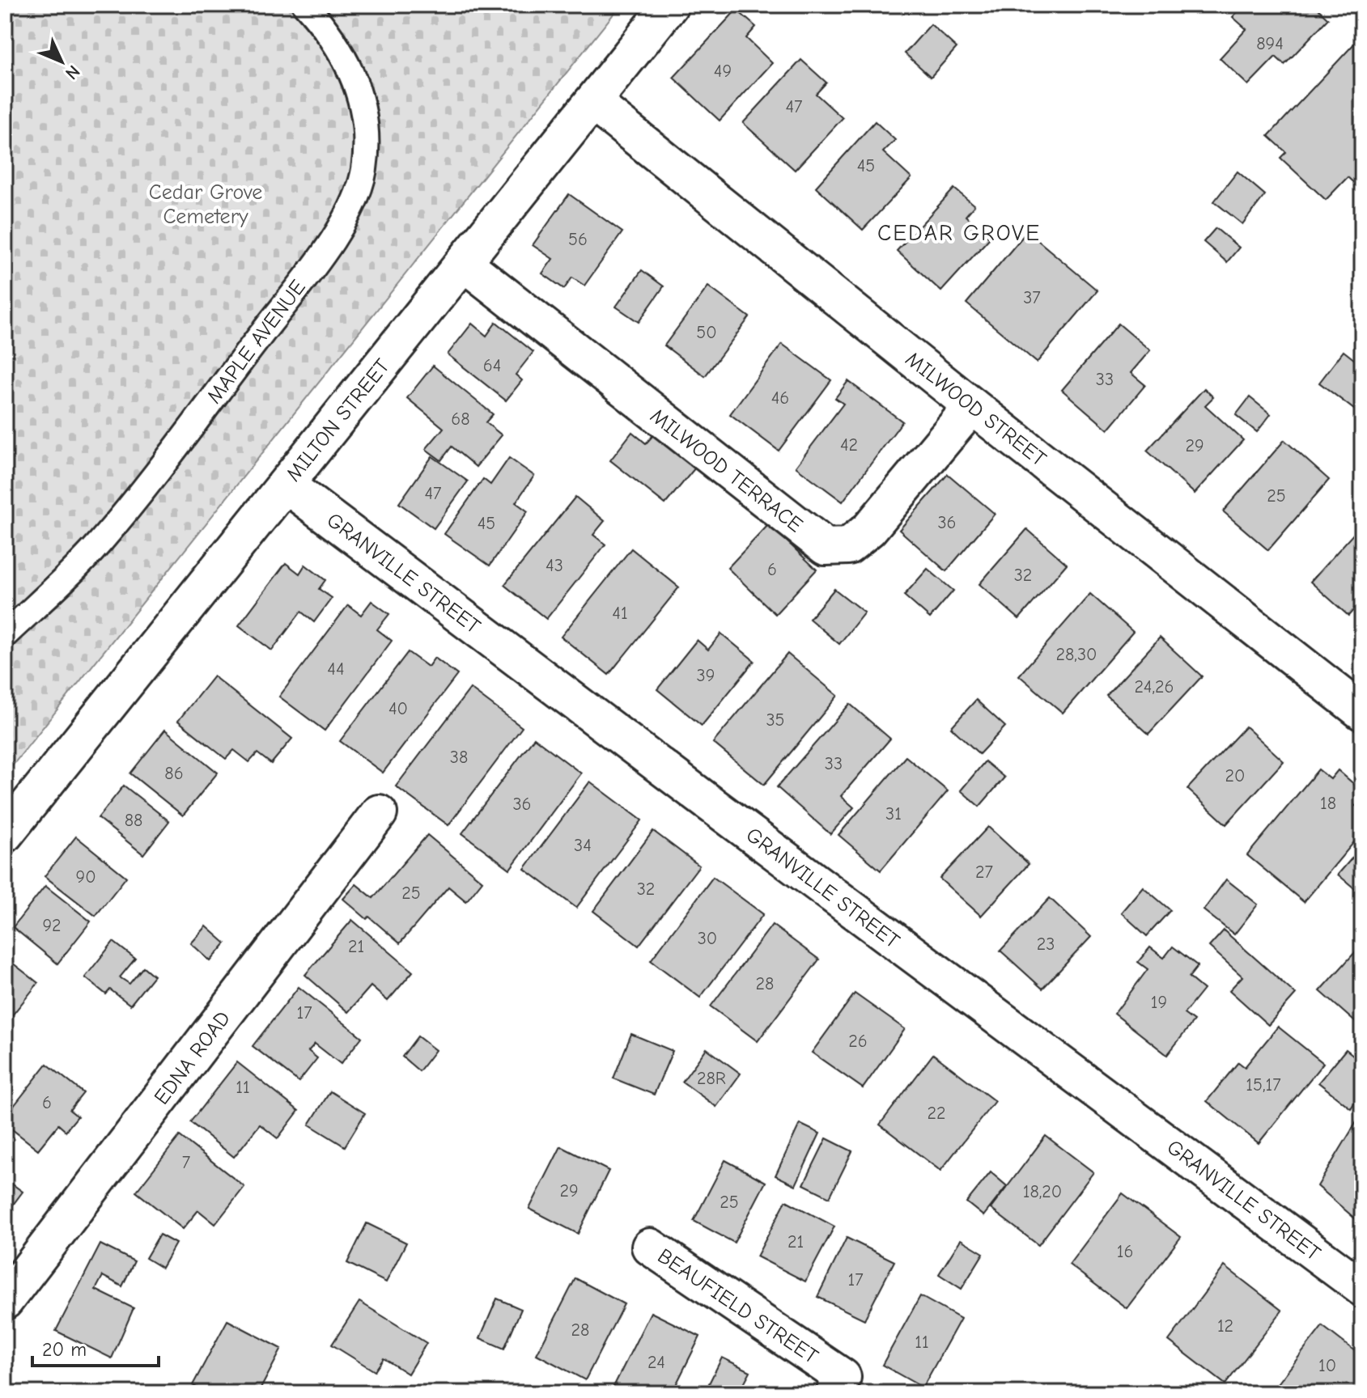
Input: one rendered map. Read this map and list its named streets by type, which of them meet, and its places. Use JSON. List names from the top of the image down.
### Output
{
  "streets": {
    "street": [
      "MILWOOD STREET",
      "MILTON STREET",
      "MILWOOD TERRACE",
      "GRANVILLE STREET",
      "EDNA ROAD",
      "BEAUFIELD STREET"
    ],
    "lane": ["MAPLE AVENUE"]
  },
  "crossings": [
    ["MILWOOD STREET", "MILTON STREET"],
    ["MILWOOD STREET", "MILWOOD TERRACE"],
    ["MILTON STREET", "MILWOOD TERRACE"],
    ["MILTON STREET", "GRANVILLE STREET"]
  ],
  "districts": ["CEDAR GROVE"],
  "parks": ["Cedar Grove Cemetery"],
  "house_numbers": [
    "894",
    "49",
    "47",
    "45",
    "56",
    "37",
    "50",
    "64",
    "33",
    "46",
    "68",
    "42",
    "29",
    "47",
    "25",
    "36",
    "45",
    "43",
    "6",
    "32",
    "41",
    "28,30",
    "44",
    "39",
    "24,26",
    "40",
    "35",
    "38",
    "33",
    "86",
    "20",
    "18",
    "36",
    "31",
    "88",
    "34",
    "27",
    "90",
    "32",
    "25",
    "92",
    "30",
    "23",
    "21",
    "28",
    "19",
    "17",
    "26",
    "28R",
    "15,17",
    "11",
    "6",
    "22",
    "7",
    "29",
    "18,20",
    "25",
    "21",
    "16",
    "17",
    "12",
    "28",
    "11",
    "24",
    "10"
  ],
  "scale_bar": "20 m",
  "north": "bottom right"
}
